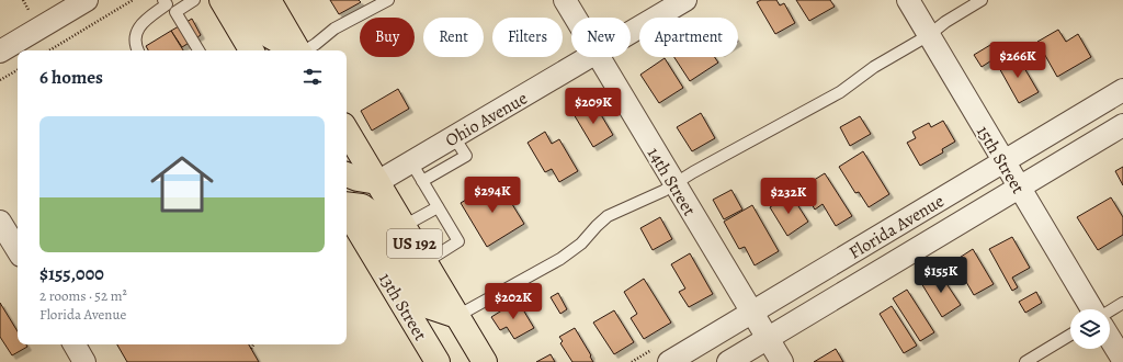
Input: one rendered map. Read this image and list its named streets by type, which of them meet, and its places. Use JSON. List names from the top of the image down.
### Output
{
  "streets": {
    "highway": ["US 192", "13th Street"],
    "street": [
      "Ohio Avenue",
      "15th Street",
      "14th Street",
      "Florida Avenue"
    ]
  },
  "crossings": [
    ["Ohio Avenue", "US 192"],
    ["15th Street", "Florida Avenue"],
    ["14th Street", "Florida Avenue"]
  ],
  "page": {
    "chip": [
      "Buy",
      "Rent",
      "Filters",
      "New",
      "Apartment"
    ],
    "price": [
      "$266K",
      "$209K",
      "$294K",
      "$232K",
      "$155K",
      "$202K"
    ],
    "heading": "6 homes",
    "list": [
      {
        "name": "$155,000",
        "note": "2 rooms · 52 m² · Florida Avenue"
      }
    ]
  }
}
